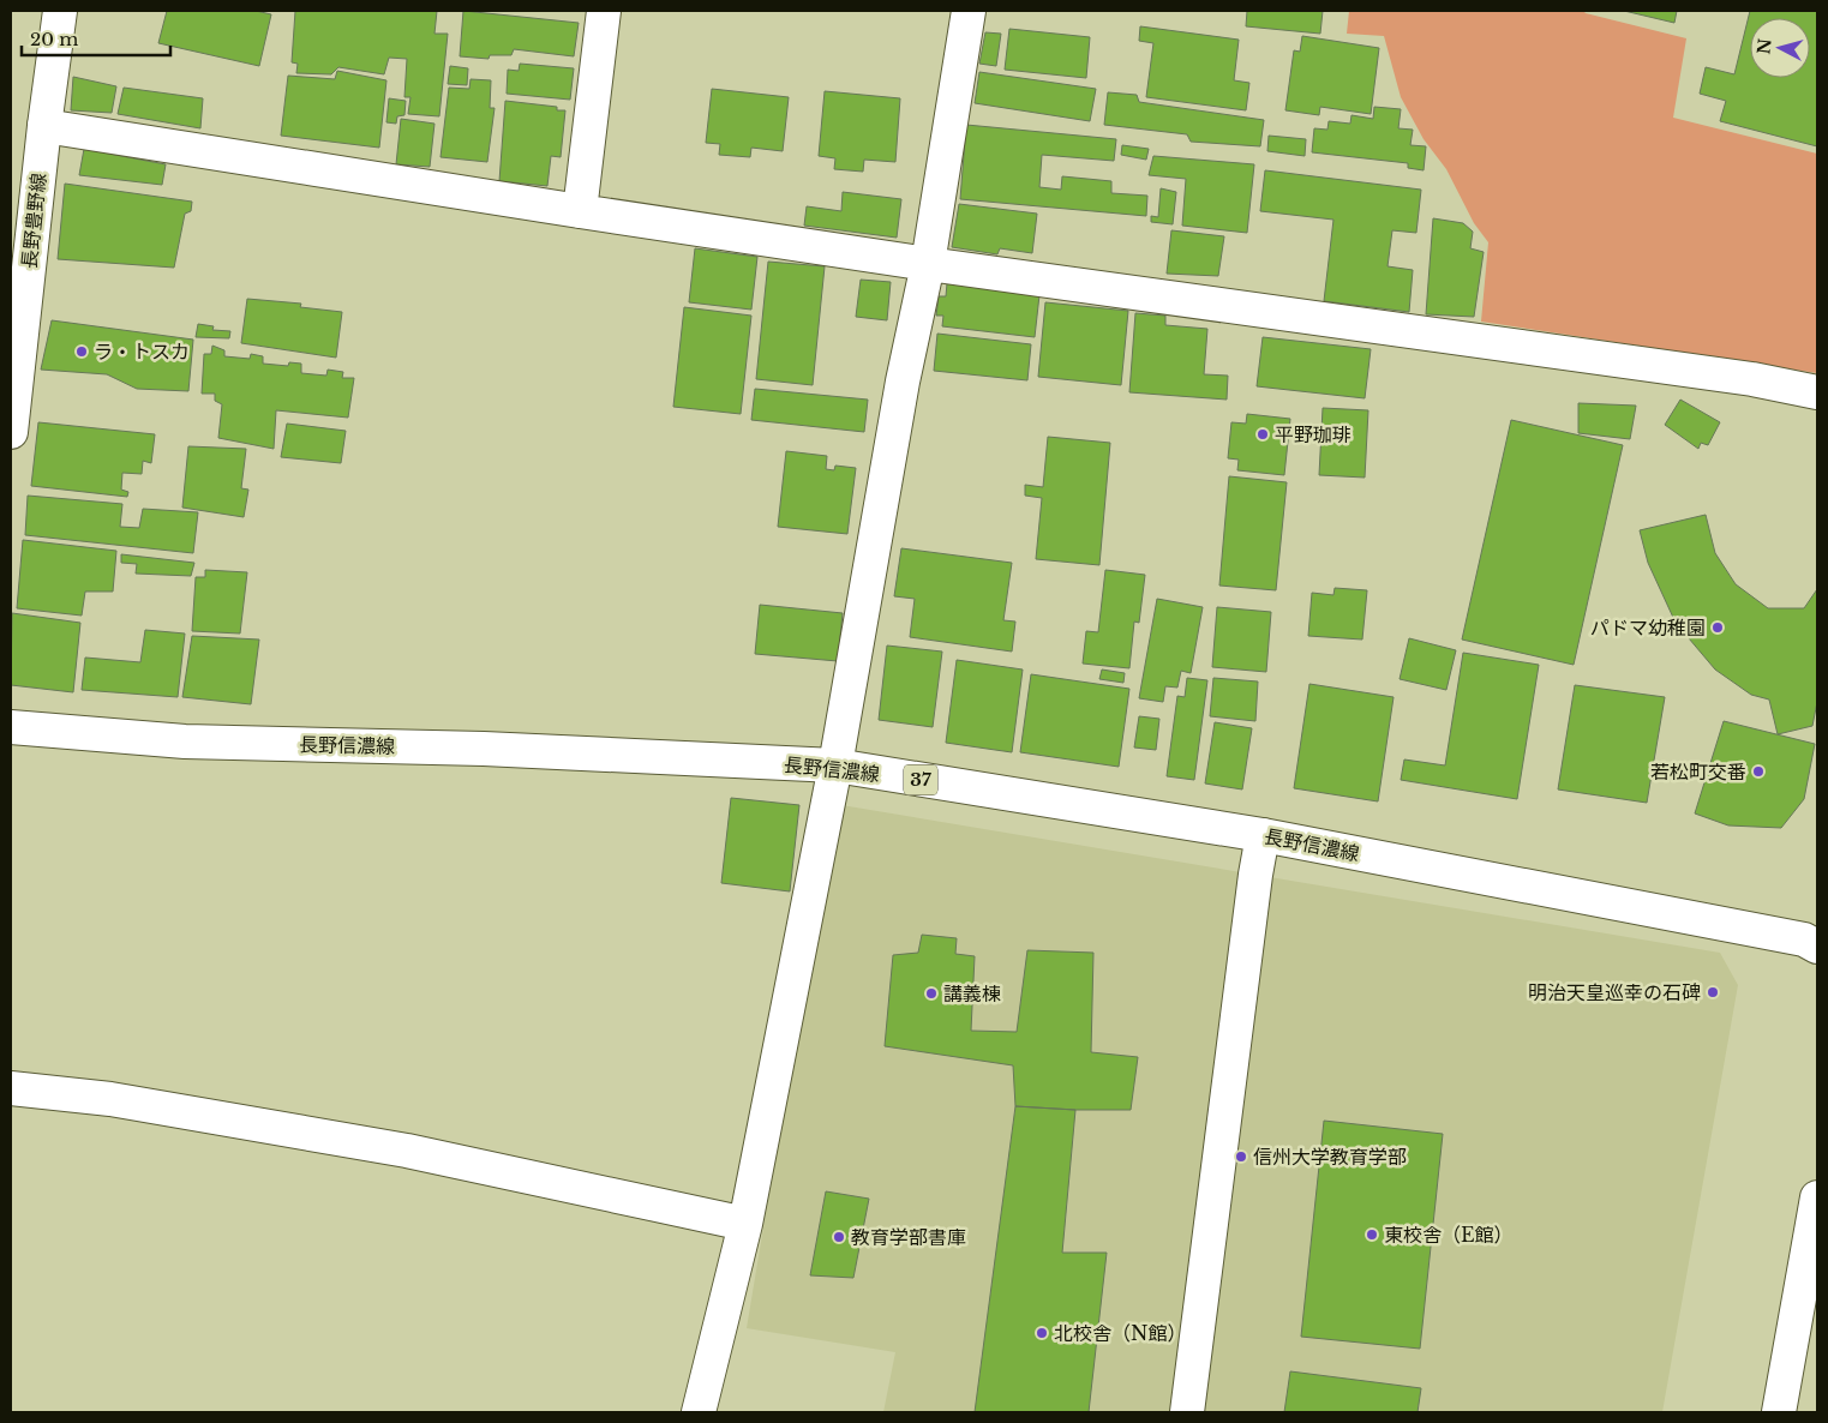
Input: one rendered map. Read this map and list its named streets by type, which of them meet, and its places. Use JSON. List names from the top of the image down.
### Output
{
  "streets": {
    "main road": ["長野豊野線", "長野信濃線", "37"]
  },
  "places": [
    "ラ・トスカ",
    "平野珈琲",
    "パドマ幼稚園",
    "若松町交番",
    "明治天皇巡幸の石碑",
    "講義棟",
    "信州大学教育学部",
    "東校舎（E館）",
    "教育学部書庫",
    "北校舎（N館）"
  ],
  "scale_bar": "20 m",
  "north": "left"
}
